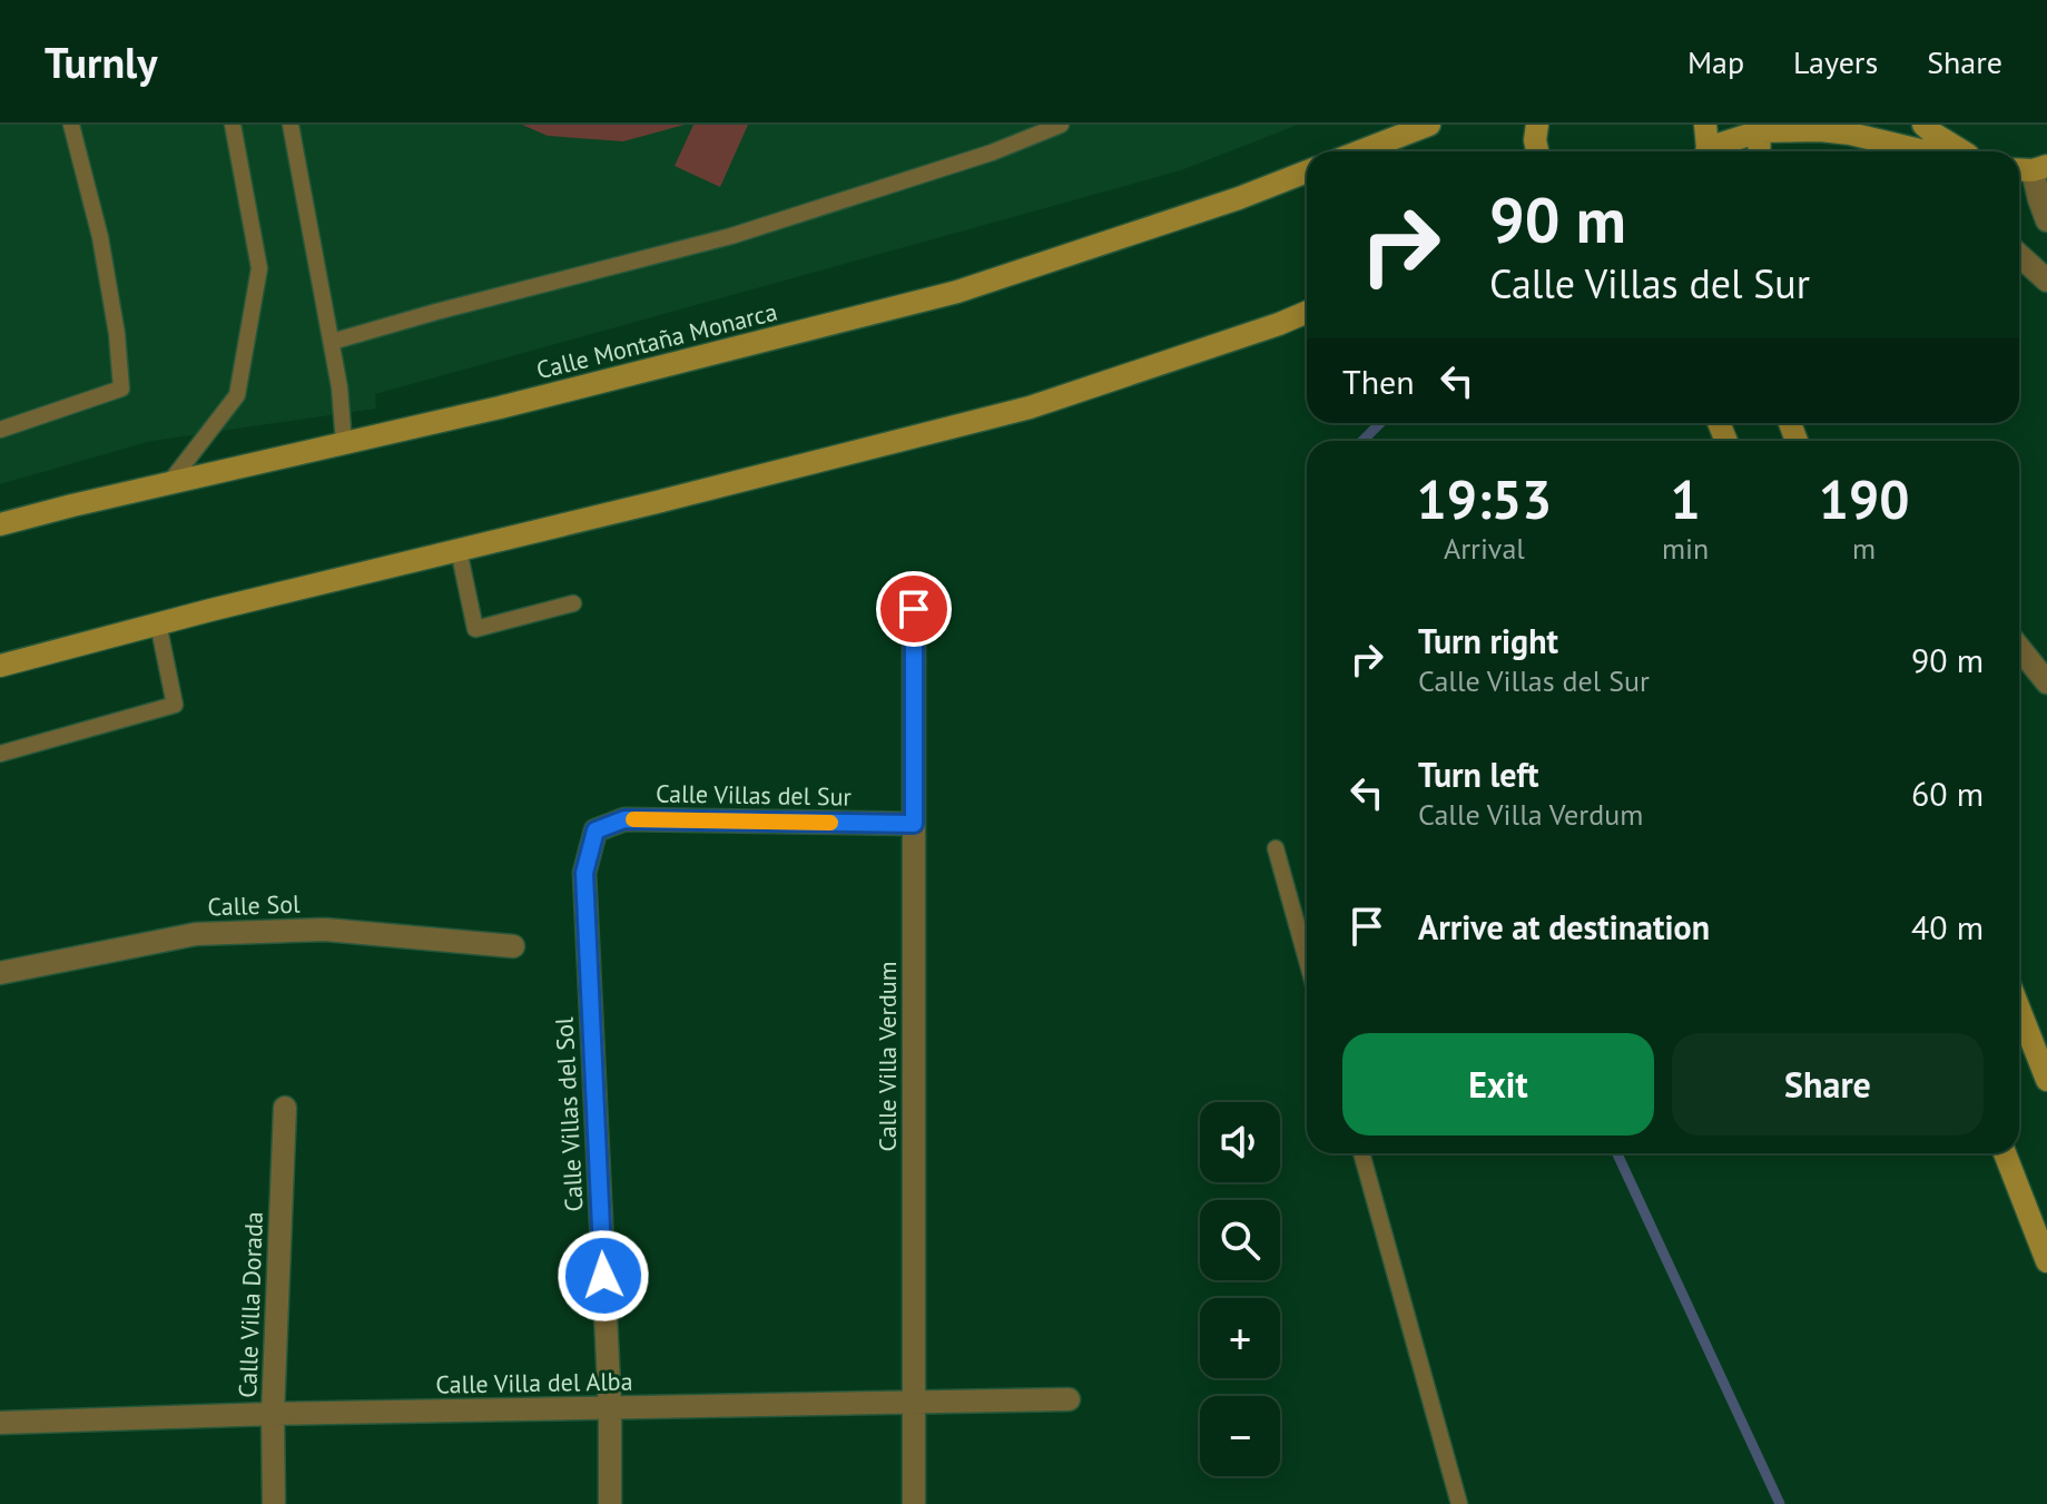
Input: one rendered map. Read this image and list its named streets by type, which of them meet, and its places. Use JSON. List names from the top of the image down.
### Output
{
  "streets": {
    "main road": ["Calle Montaña Monarca"],
    "street": [
      "Calle Villas del Sur",
      "Calle Sol",
      "Calle Villa Verdum",
      "Calle Villas del Sol",
      "Calle Villa Dorada",
      "Calle Villa del Alba"
    ]
  },
  "crossings": [
    ["Calle Villas del Sur", "Calle Villa Verdum"],
    ["Calle Villas del Sur", "Calle Villas del Sol"],
    ["Calle Villa Verdum", "Calle Villa del Alba"],
    ["Calle Villas del Sol", "Calle Villa del Alba"],
    ["Calle Villa Dorada", "Calle Villa del Alba"]
  ],
  "page": {
    "header": "Turnly",
    "nav": ["Map", "Layers", "Share"],
    "turn": ["90 m", "Calle Villas del Sur"],
    "then": "Then",
    "eta": [
      "19:53",
      "Arrival",
      "1",
      "min",
      "190",
      "m"
    ],
    "list": [
      {
        "name": "Turn right",
        "note": "Calle Villas del Sur",
        "value": "90 m"
      },
      {
        "name": "Turn left",
        "note": "Calle Villa Verdum",
        "value": "60 m"
      },
      {
        "name": "Arrive at destination",
        "value": "40 m"
      }
    ],
    "buttons": ["Exit", "Share"],
    "map_buttons": ["+", "−"]
  }
}
